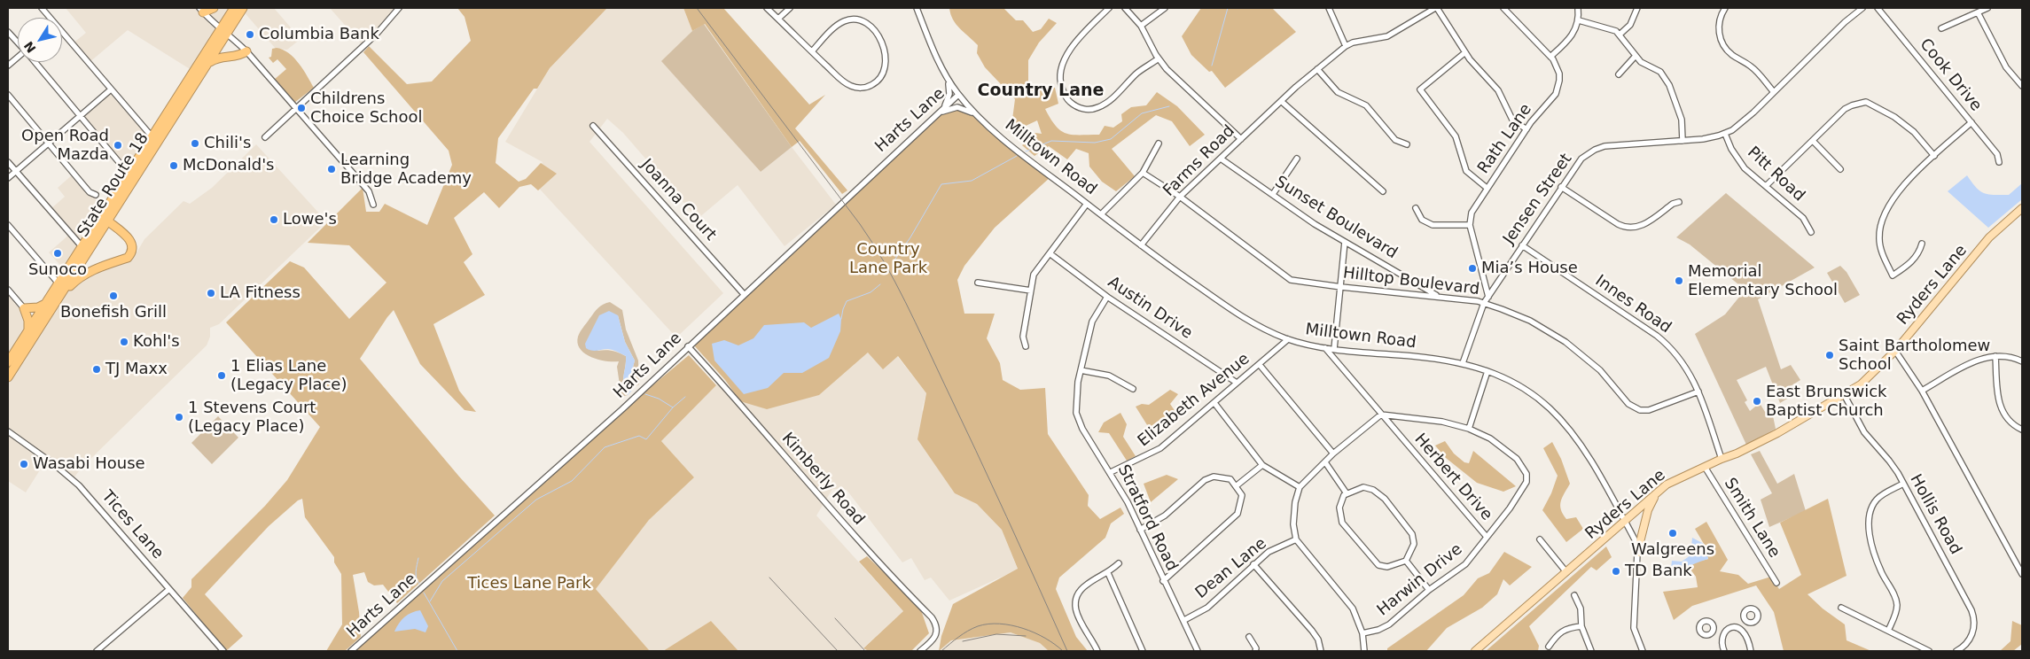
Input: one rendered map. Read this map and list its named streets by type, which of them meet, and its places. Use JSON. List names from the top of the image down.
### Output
{
  "streets": {
    "highway": ["State Route 18"],
    "main road": ["Ryders Lane"],
    "street": [
      "Cook Drive",
      "Harts Lane",
      "Rath Lane",
      "Milltown Road",
      "Farms Road",
      "Pitt Road",
      "Jensen Street",
      "Joanna Court",
      "Sunset Boulevard",
      "Hilltop Boulevard",
      "Innes Road",
      "Austin Drive",
      "Elizabeth Avenue",
      "Herbert Drive",
      "Kimberly Road",
      "Hollis Road",
      "Stratford Road",
      "Smith Lane",
      "Tices Lane",
      "Dean Lane",
      "Harwin Drive"
    ]
  },
  "crossings": [
    ["Harts Lane", "Milltown Road"],
    ["Harts Lane", "Joanna Court"],
    ["Harts Lane", "Kimberly Road"],
    ["Milltown Road", "Farms Road"],
    ["Milltown Road", "Jensen Street"],
    ["Milltown Road", "Ryders Lane"],
    ["Milltown Road", "Elizabeth Avenue"],
    ["Milltown Road", "Herbert Drive"],
    ["Farms Road", "Sunset Boulevard"],
    ["Farms Road", "Hilltop Boulevard"],
    ["Pitt Road", "Jensen Street"],
    ["Jensen Street", "Hilltop Boulevard"],
    ["Jensen Street", "Innes Road"],
    ["Sunset Boulevard", "Hilltop Boulevard"],
    ["Hilltop Boulevard", "Innes Road"],
    ["Ryders Lane", "Innes Road"],
    ["Ryders Lane", "Hollis Road"],
    ["Ryders Lane", "Smith Lane"],
    ["Austin Drive", "Elizabeth Avenue"],
    ["Austin Drive", "Stratford Road"],
    ["Elizabeth Avenue", "Stratford Road"],
    ["Herbert Drive", "Harwin Drive"],
    ["Stratford Road", "Dean Lane"]
  ],
  "districts": ["Country Lane"],
  "parks": ["Country Lane Park", "Tices Lane Park"],
  "places": [
    "Columbia Bank",
    "Childrens Choice School",
    "Chili's",
    "Open Road Mazda",
    "McDonald's",
    "Learning Bridge Academy",
    "Lowe's",
    "Sunoco",
    "Mia’s House",
    "Memorial Elementary School",
    "LA Fitness",
    "Bonefish Grill",
    "Kohl's",
    "Saint Bartholomew School",
    "TJ Maxx",
    "1 Elias Lane (Legacy Place)",
    "East Brunswick Baptist Church",
    "1 Stevens Court (Legacy Place)",
    "Wasabi House",
    "Walgreens",
    "TD Bank"
  ],
  "north": "bottom left"
}
